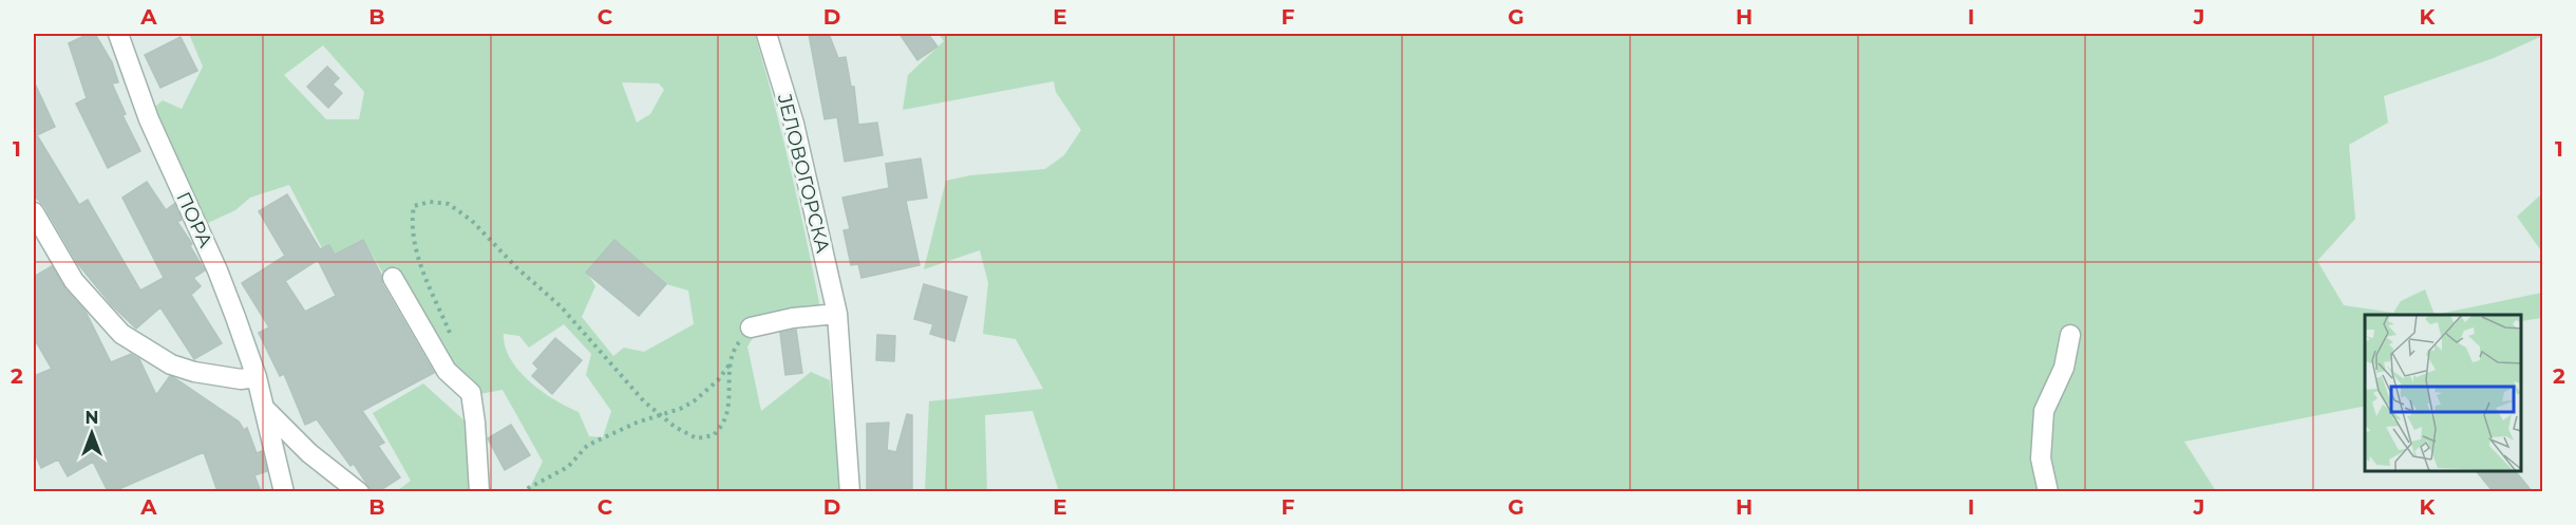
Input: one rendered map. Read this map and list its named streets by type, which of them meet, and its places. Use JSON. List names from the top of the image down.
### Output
{
  "streets": {
    "street": ["ЈЕЛОВОГОРСКА", "ПОРА"]
  },
  "north": "top",
  "grid": {
    "columns": [
      "A",
      "B",
      "C",
      "D",
      "E",
      "F",
      "G",
      "H",
      "I",
      "J",
      "K"
    ],
    "rows": ["1", "2"]
  }
}
